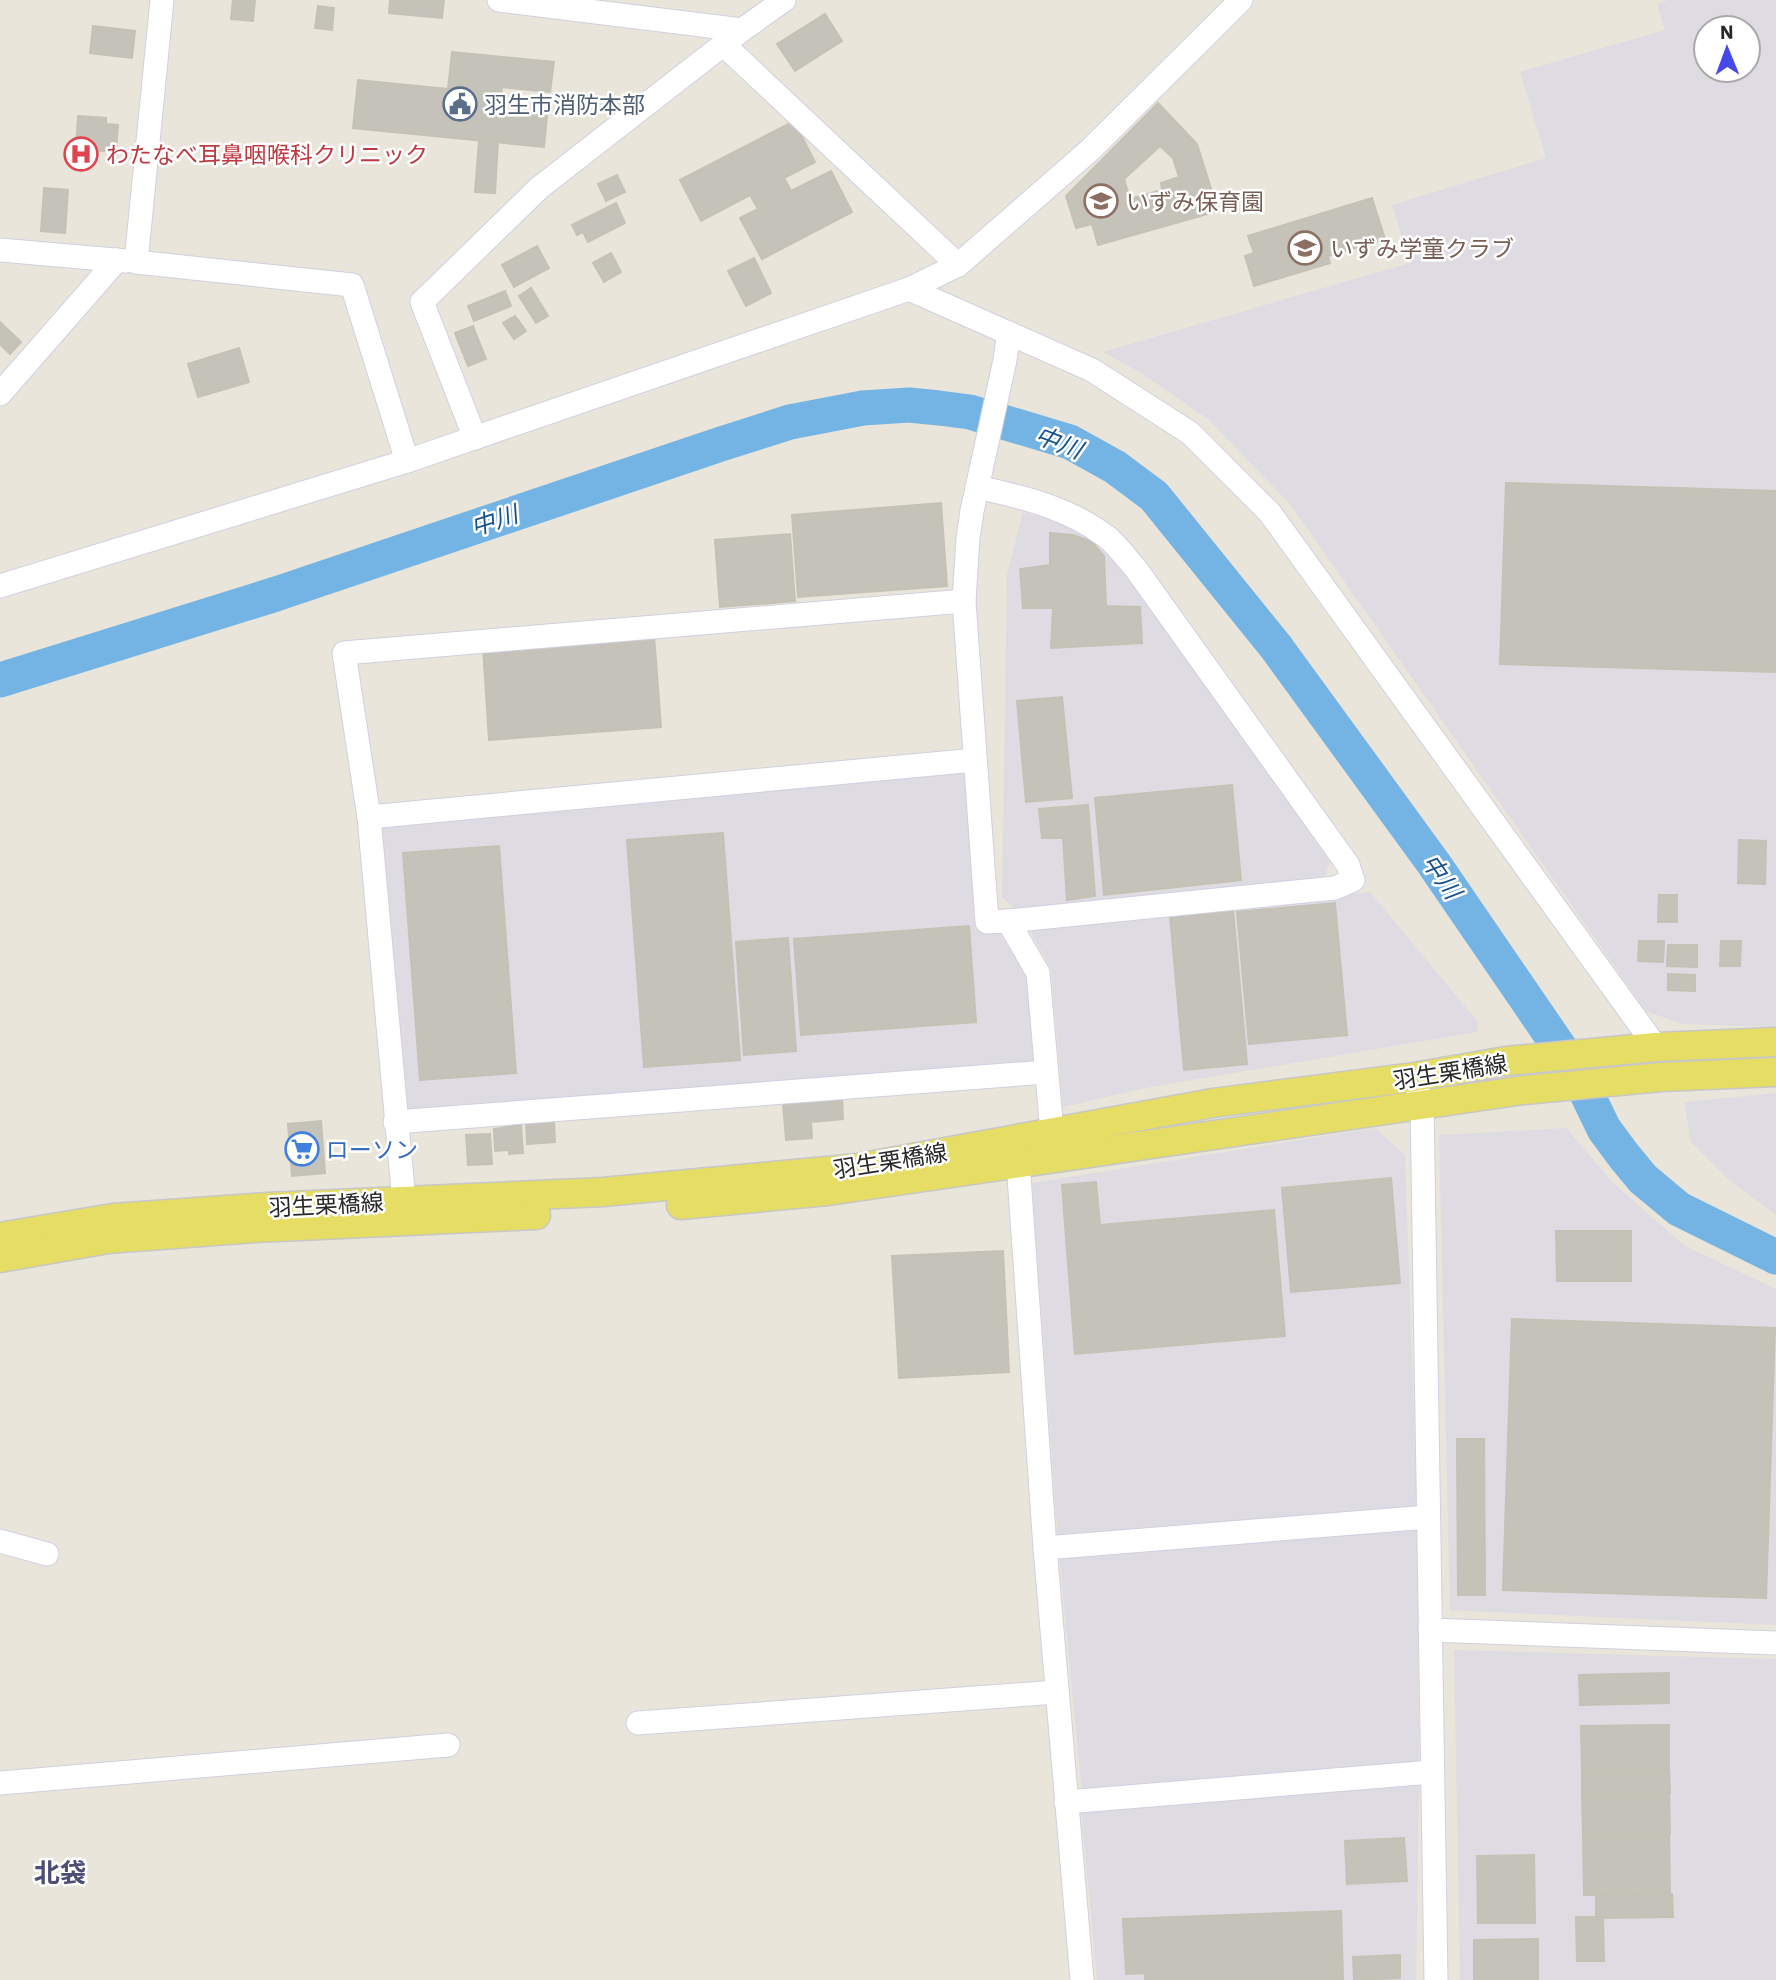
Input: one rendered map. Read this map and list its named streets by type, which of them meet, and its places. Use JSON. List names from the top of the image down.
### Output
{
  "streets": {
    "main road": ["羽生栗橋線"]
  },
  "districts": ["北袋"],
  "water": ["中川"],
  "places": {
    "public building": ["羽生市消防本部"],
    "hospital": ["わたなべ耳鼻咽喉科クリニック"],
    "school or university": ["いずみ保育園", "いずみ学童クラブ"],
    "supermarket": ["ローソン"]
  },
  "north": "top"
}
